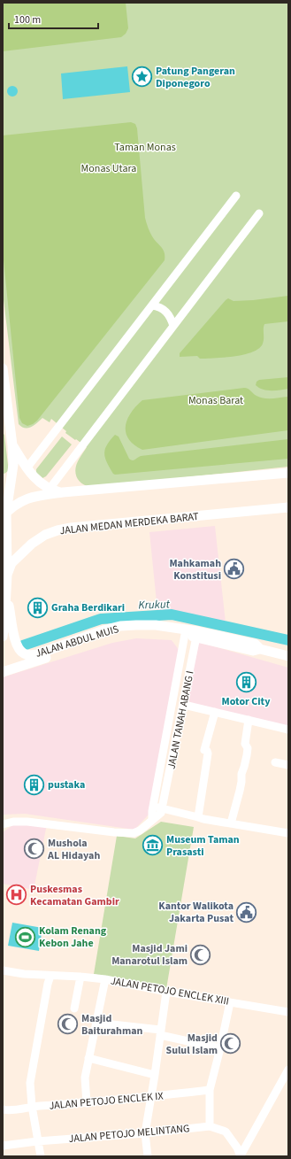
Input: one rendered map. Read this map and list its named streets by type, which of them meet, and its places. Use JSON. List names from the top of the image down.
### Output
{
  "streets": {
    "main road": ["JALAN MEDAN MERDEKA BARAT", "JALAN ABDUL MUIS"],
    "street": [
      "JALAN TANAH ABANG I",
      "JALAN PETOJO ENCLEK XIII",
      "JALAN PETOJO ENCLEK IX",
      "JALAN PETOJO MELINTANG"
    ]
  },
  "crossings": [
    ["JALAN MEDAN MERDEKA BARAT", "JALAN ABDUL MUIS"],
    ["JALAN ABDUL MUIS", "JALAN TANAH ABANG I"]
  ],
  "water": ["Krukut"],
  "parks": ["Taman Monas", "Monas Utara", "Monas Barat"],
  "places": {
    "place": ["Patung Pangeran Diponegoro"],
    "public building": ["Mahkamah Konstitusi", "Kantor Walikota Jakarta Pusat"],
    "building": ["Graha Berdikari", "Motor City", "pustaka"],
    "museum": ["Museum Taman Prasasti"],
    "mosque": [
      "Mushola AL Hidayah",
      "Masjid Jami Manarotul Islam",
      "Masjid Baiturahman",
      "Masjid Sulul Islam"
    ],
    "hospital": ["Puskesmas Kecamatan Gambir"],
    "sports": ["Kolam Renang Kebon Jahe"]
  },
  "scale_bar": "100 m"
}
